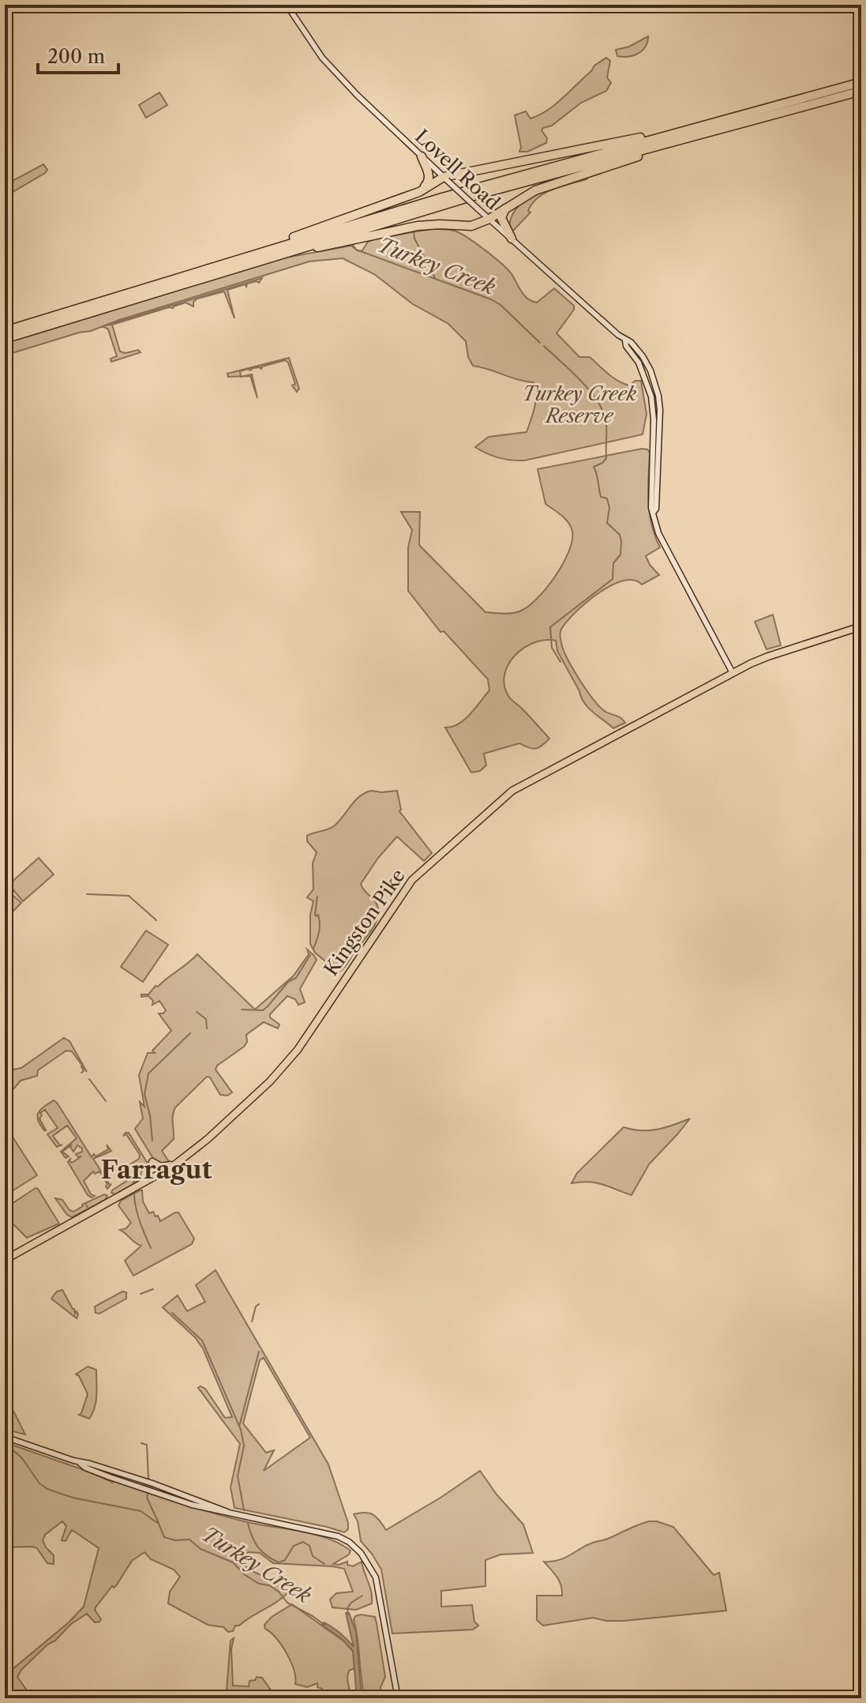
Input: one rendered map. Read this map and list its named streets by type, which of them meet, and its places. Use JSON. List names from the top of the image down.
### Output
{
  "streets": {
    "main road": ["Lovell Road", "Kingston Pike"]
  },
  "crossings": [
    ["Lovell Road", "Kingston Pike"]
  ],
  "districts": ["Farragut"],
  "water": ["Turkey Creek"],
  "parks": ["Turkey Creek Reserve"],
  "scale_bar": "200 m"
}
